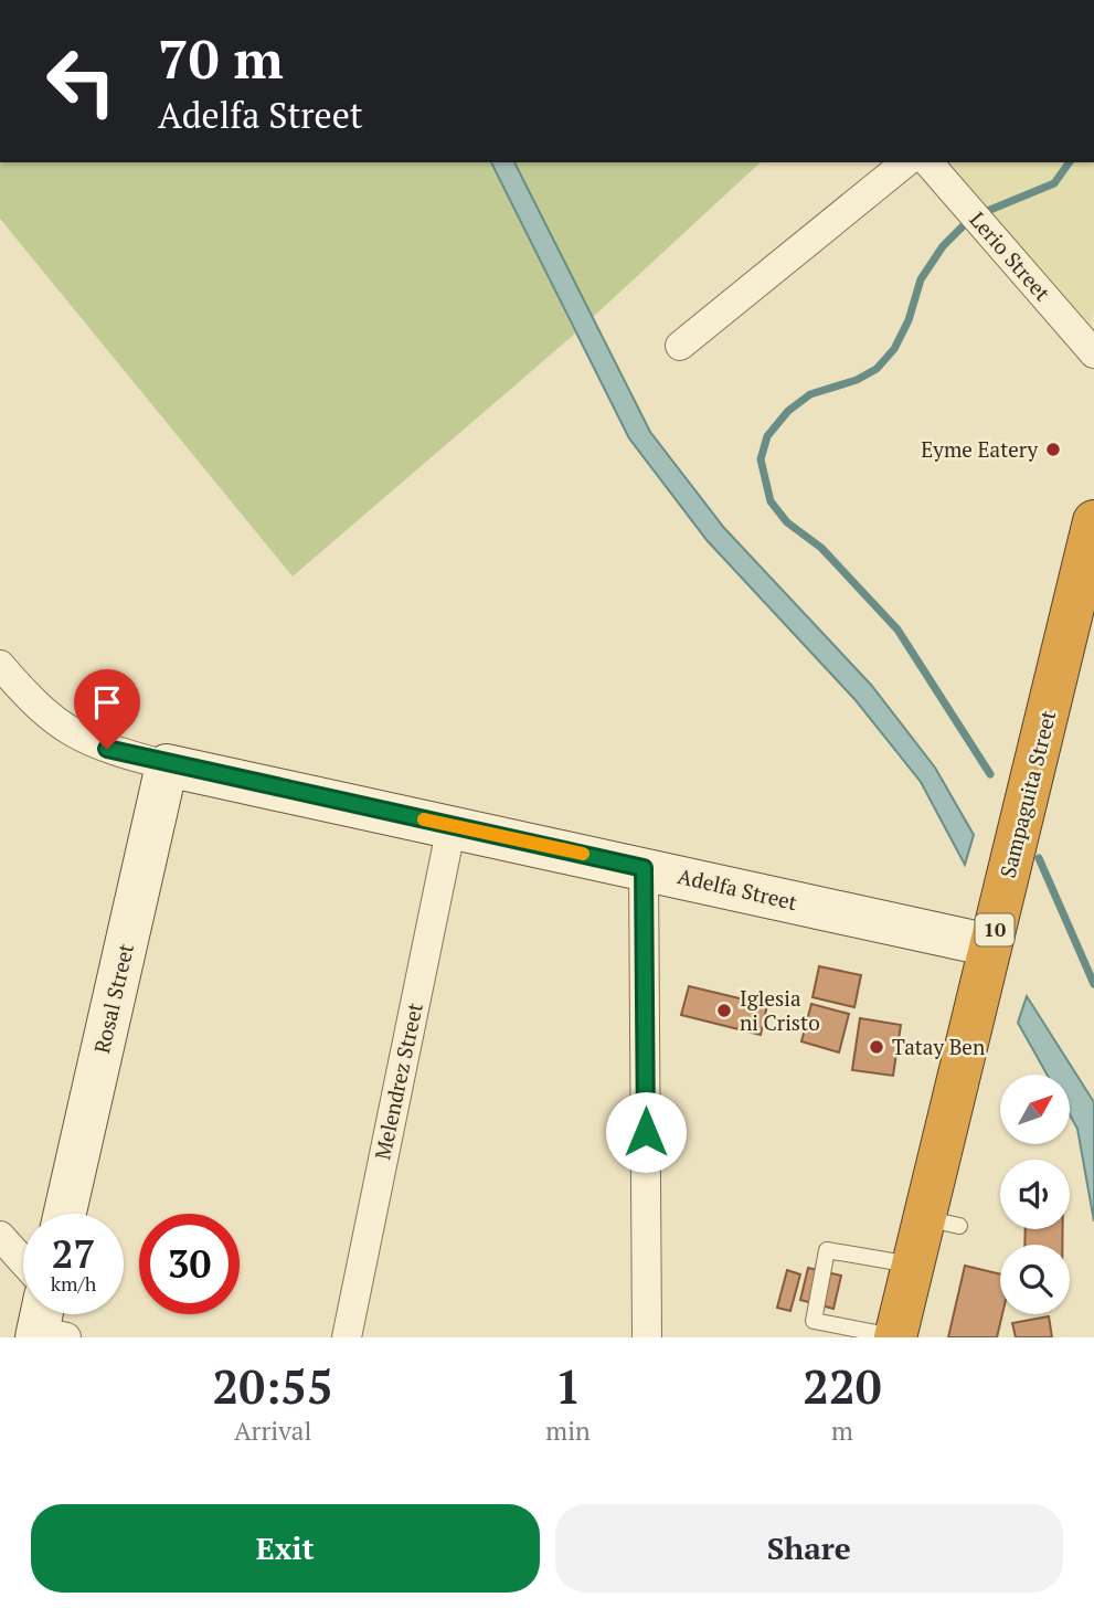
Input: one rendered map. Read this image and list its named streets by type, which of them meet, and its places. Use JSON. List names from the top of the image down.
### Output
{
  "streets": {
    "highway": ["Sampaguita Street", "10"],
    "street": [
      "Lerio Street",
      "Adelfa Street",
      "Rosal Street",
      "Melendrez Street"
    ]
  },
  "crossings": [
    ["Sampaguita Street", "Adelfa Street"],
    ["Adelfa Street", "Rosal Street"],
    ["Adelfa Street", "Melendrez Street"]
  ],
  "places": ["Eyme Eatery", "Iglesia ni Cristo", "Tatay Ben"],
  "north": "top right",
  "page": {
    "turn": ["70 m", "Adelfa Street"],
    "speed": "27 km/h",
    "limit": "30",
    "eta": [
      "20:55",
      "Arrival",
      "1",
      "min",
      "220",
      "m"
    ],
    "buttons": ["Exit", "Share"]
  }
}
